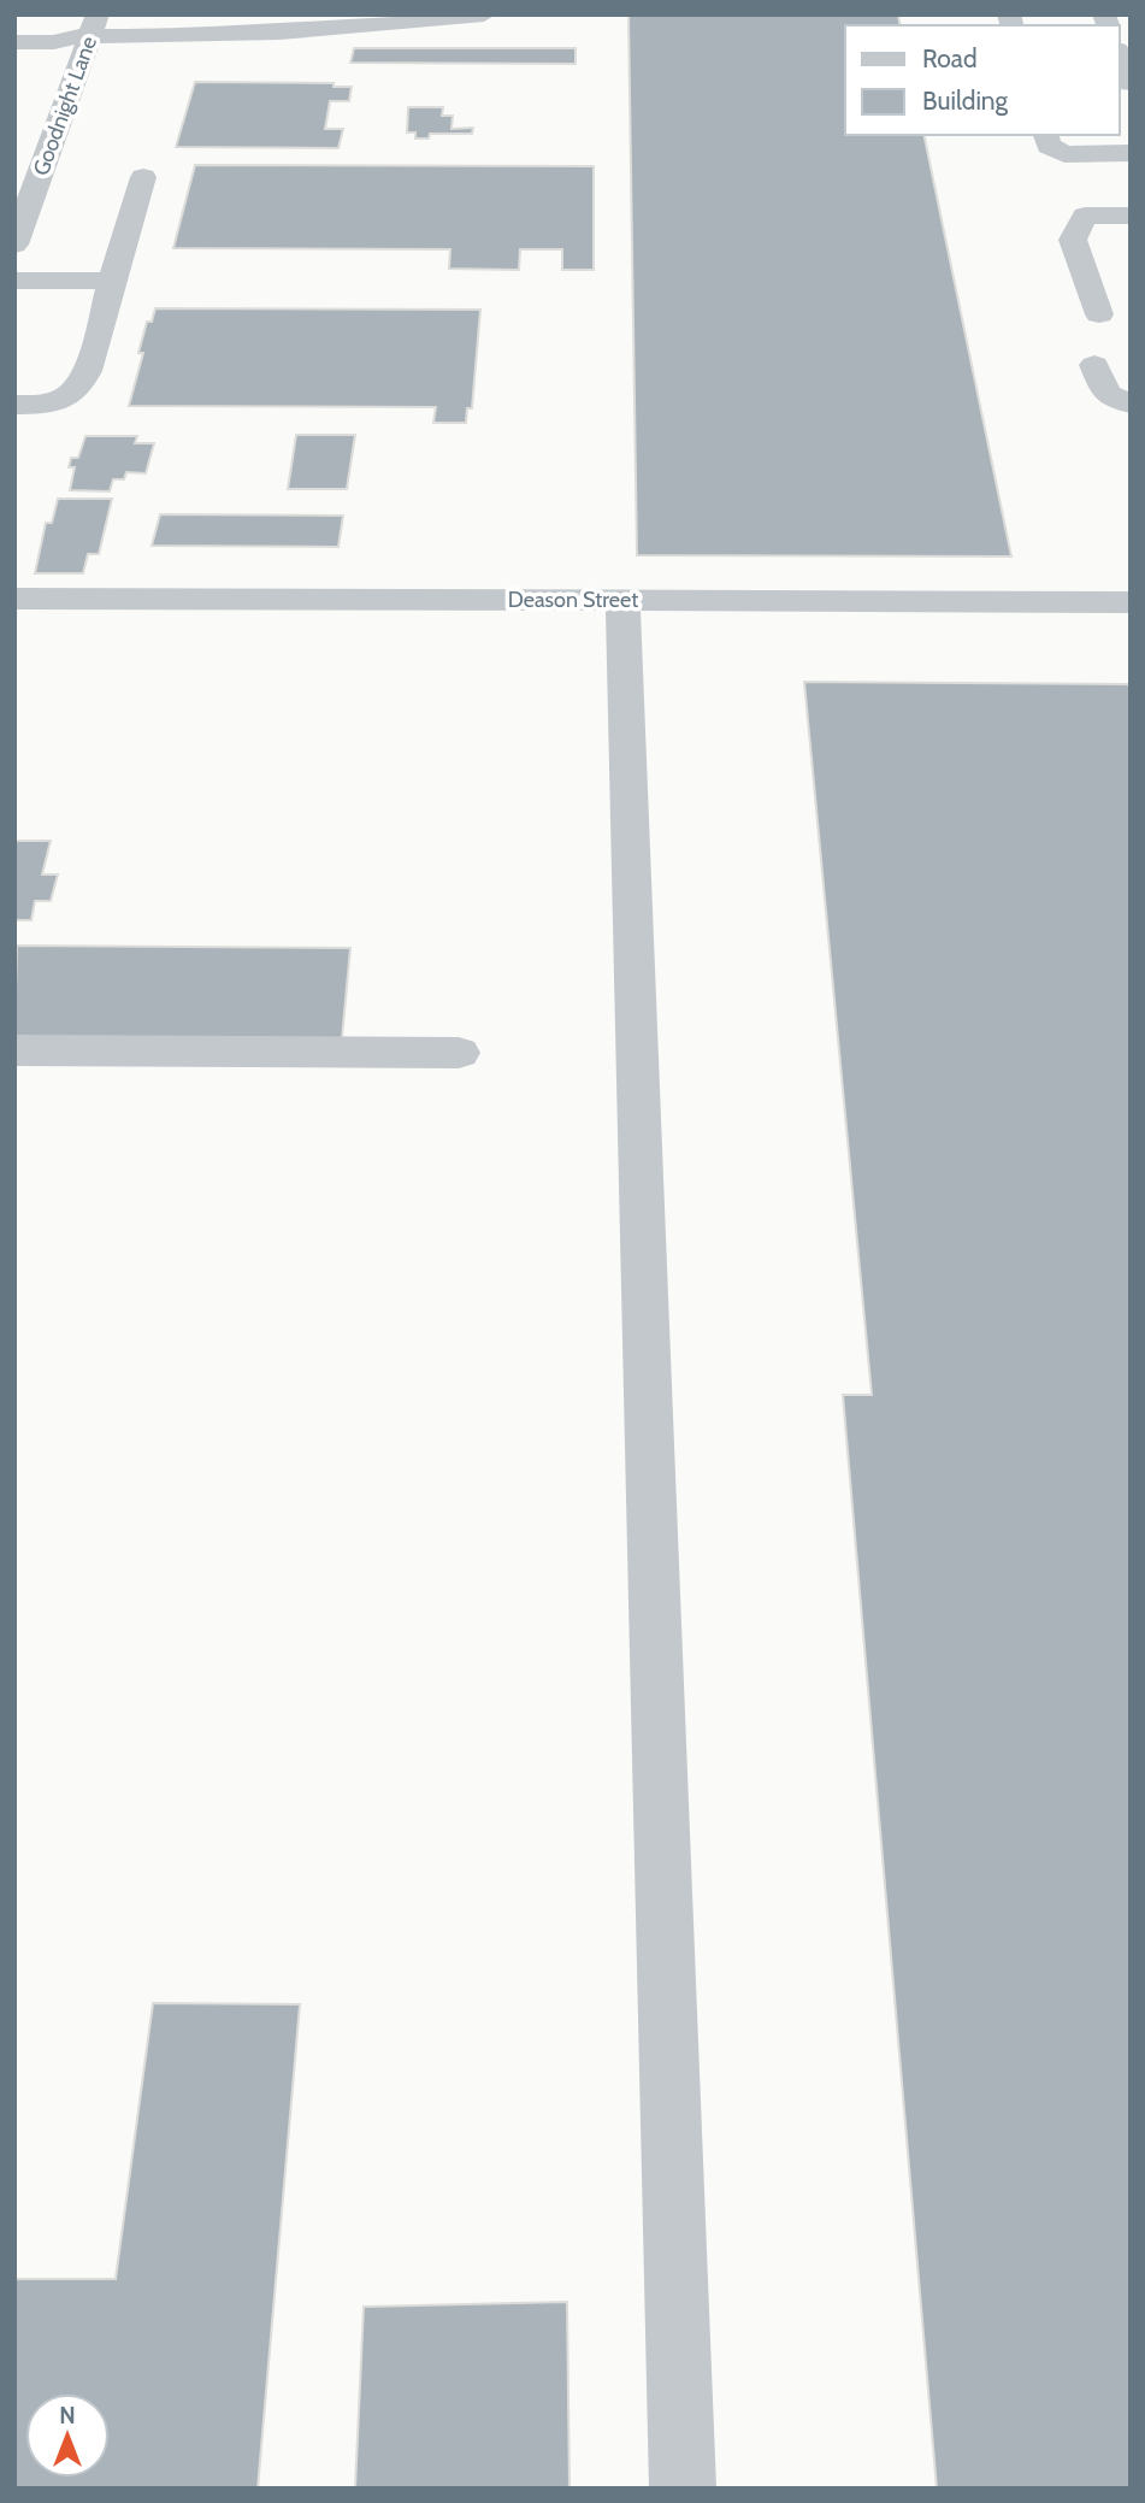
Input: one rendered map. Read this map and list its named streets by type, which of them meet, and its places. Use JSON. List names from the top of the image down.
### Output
{
  "streets": {
    "street": ["Goodnight Lane", "Deason Street"]
  },
  "legend": ["Road", "Building"],
  "north": "top"
}
